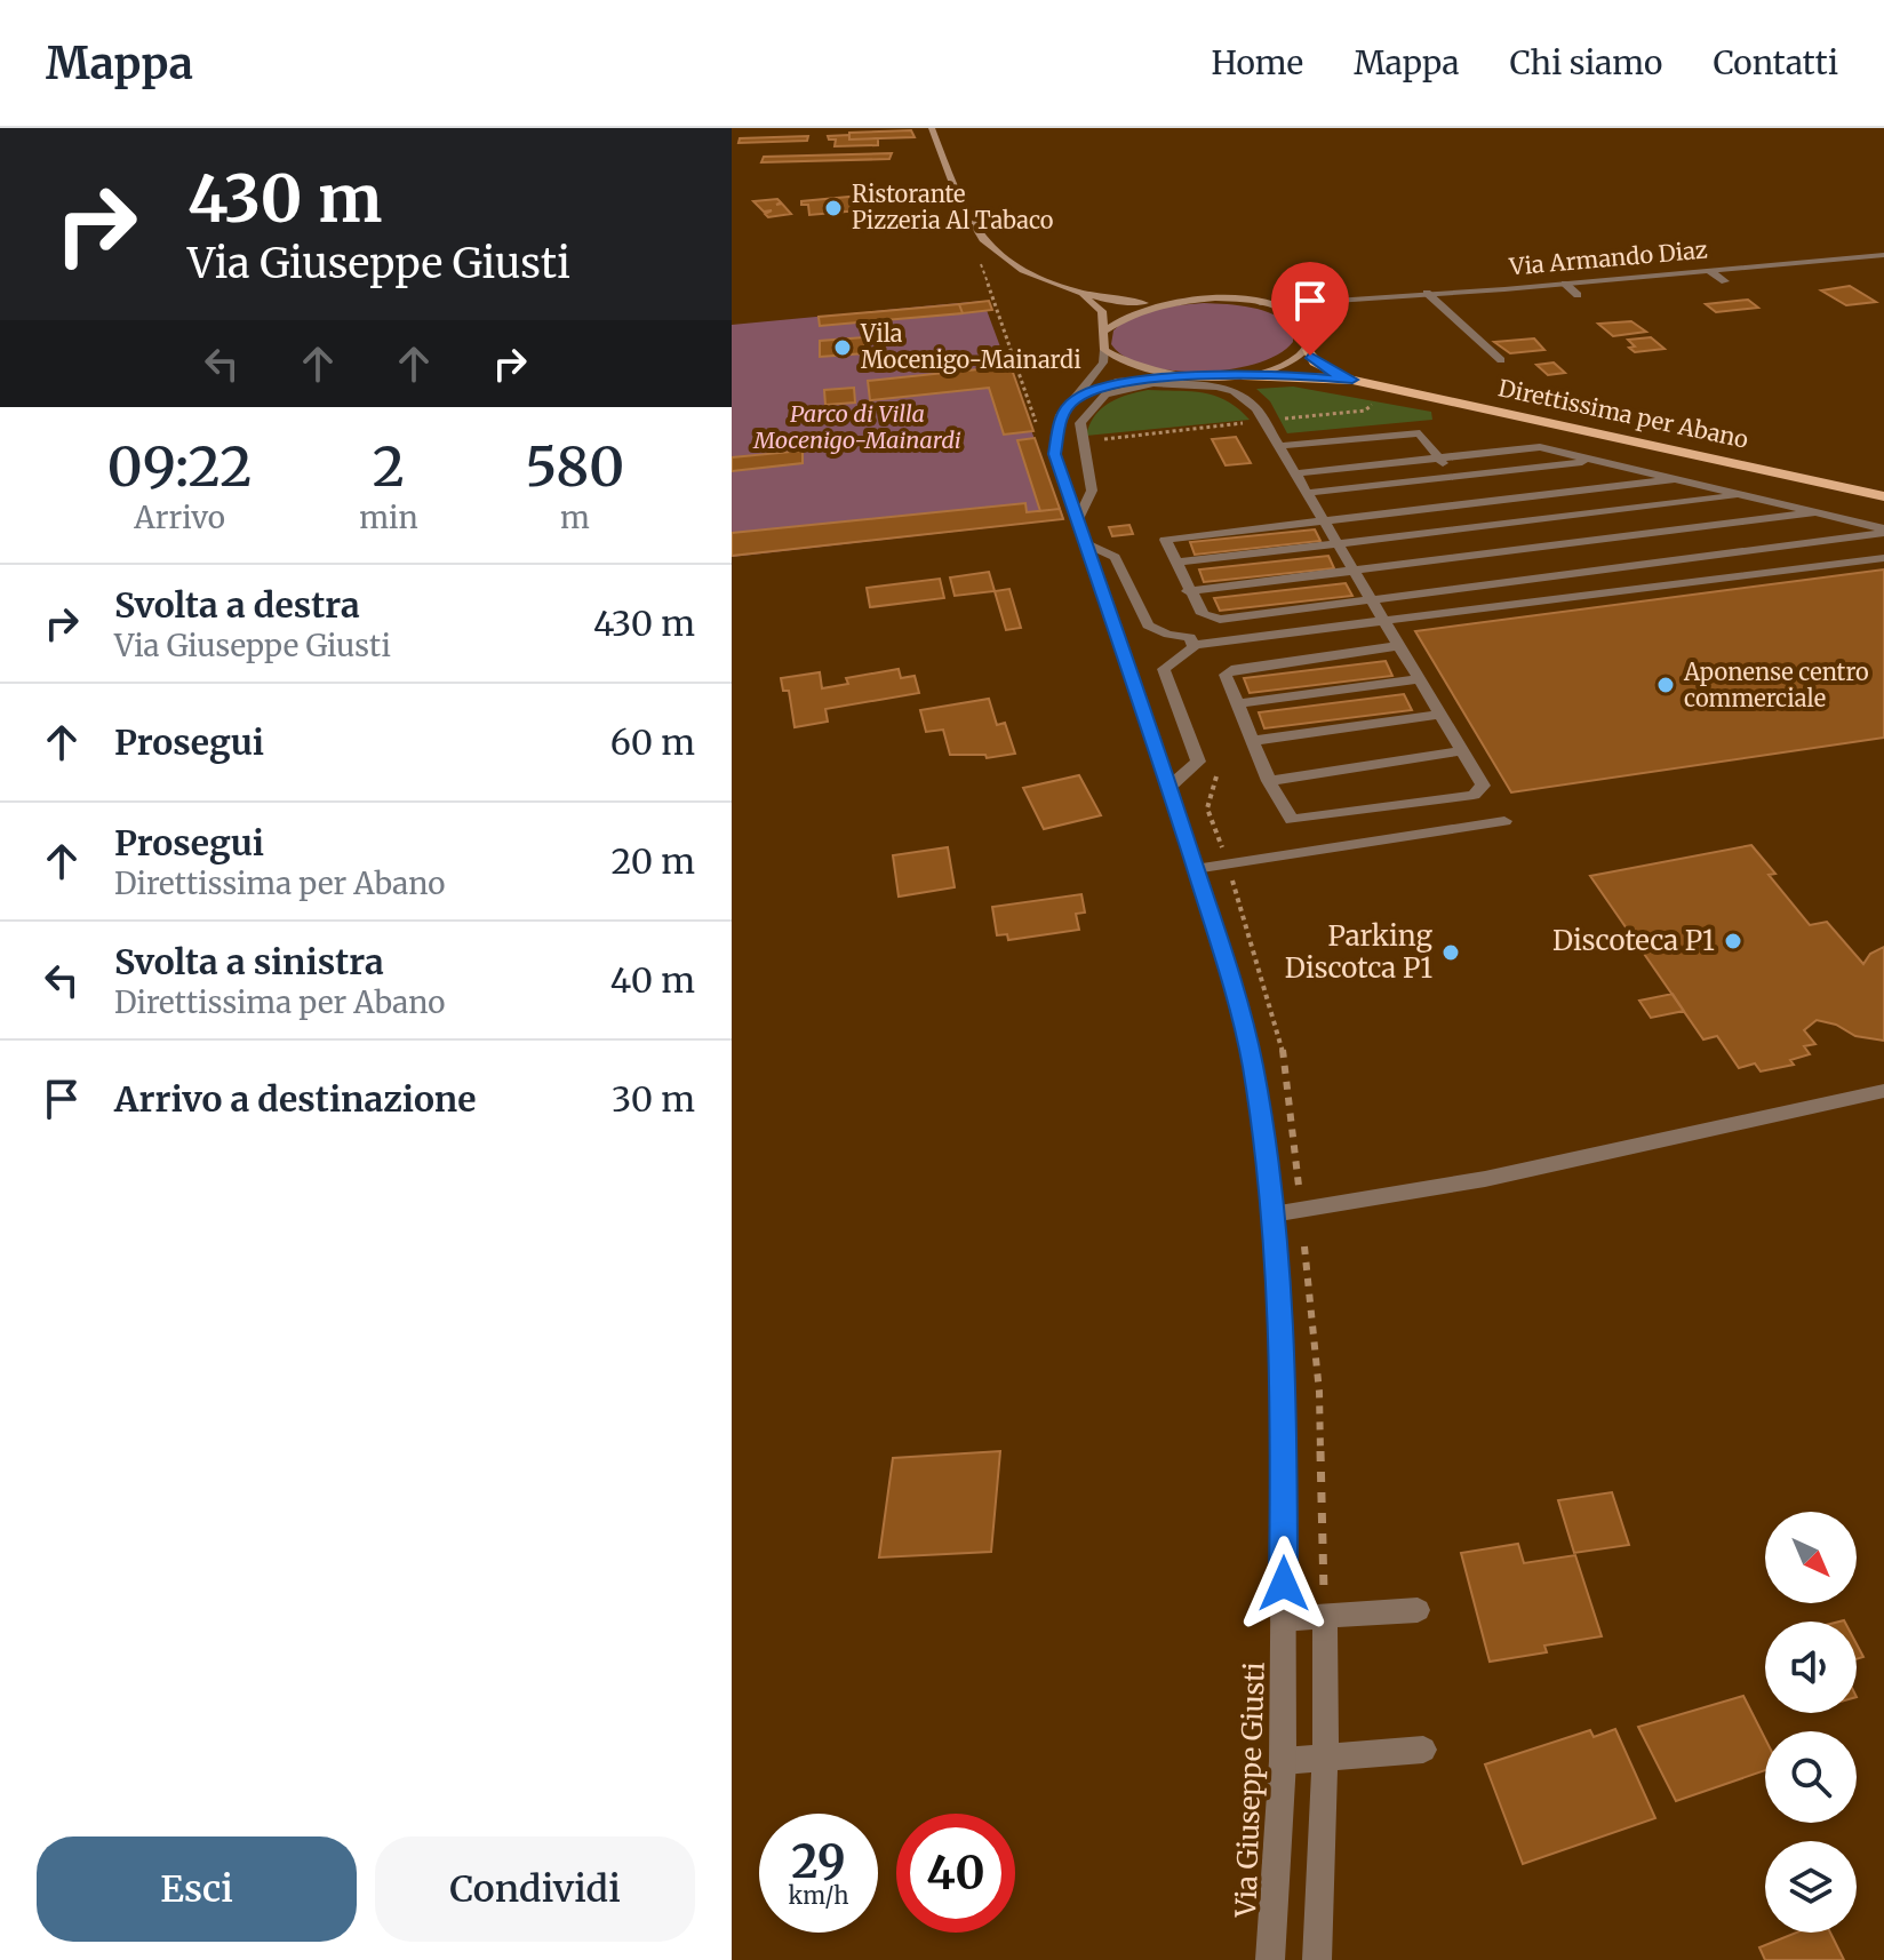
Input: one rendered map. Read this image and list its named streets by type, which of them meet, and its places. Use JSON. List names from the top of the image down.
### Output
{
  "streets": {
    "highway": ["Direttissima per Abano"],
    "street": ["Via Armando Diaz", "Via Giuseppe Giusti"]
  },
  "parks": ["Parco di Villa Mocenigo-Mainardi"],
  "places": [
    "Ristorante Pizzeria Al Tabaco",
    "Vila Mocenigo-Mainardi",
    "Aponense centro commerciale",
    "Discoteca P1",
    "Parking Discotca P1"
  ],
  "north": "bottom right",
  "page": {
    "header": "Mappa",
    "nav": [
      "Home",
      "Mappa",
      "Chi siamo",
      "Contatti"
    ],
    "turn": ["430 m", "Via Giuseppe Giusti"],
    "eta": [
      "09:22",
      "Arrivo",
      "2",
      "min",
      "580",
      "m"
    ],
    "list": [
      {
        "name": "Svolta a destra",
        "note": "Via Giuseppe Giusti",
        "value": "430 m"
      },
      {
        "name": "Prosegui",
        "value": "60 m"
      },
      {
        "name": "Prosegui",
        "note": "Direttissima per Abano",
        "value": "20 m"
      },
      {
        "name": "Svolta a sinistra",
        "note": "Direttissima per Abano",
        "value": "40 m"
      },
      {
        "name": "Arrivo a destinazione",
        "value": "30 m"
      }
    ],
    "speed": "29 km/h",
    "limit": "40",
    "buttons": ["Esci", "Condividi"]
  }
}
